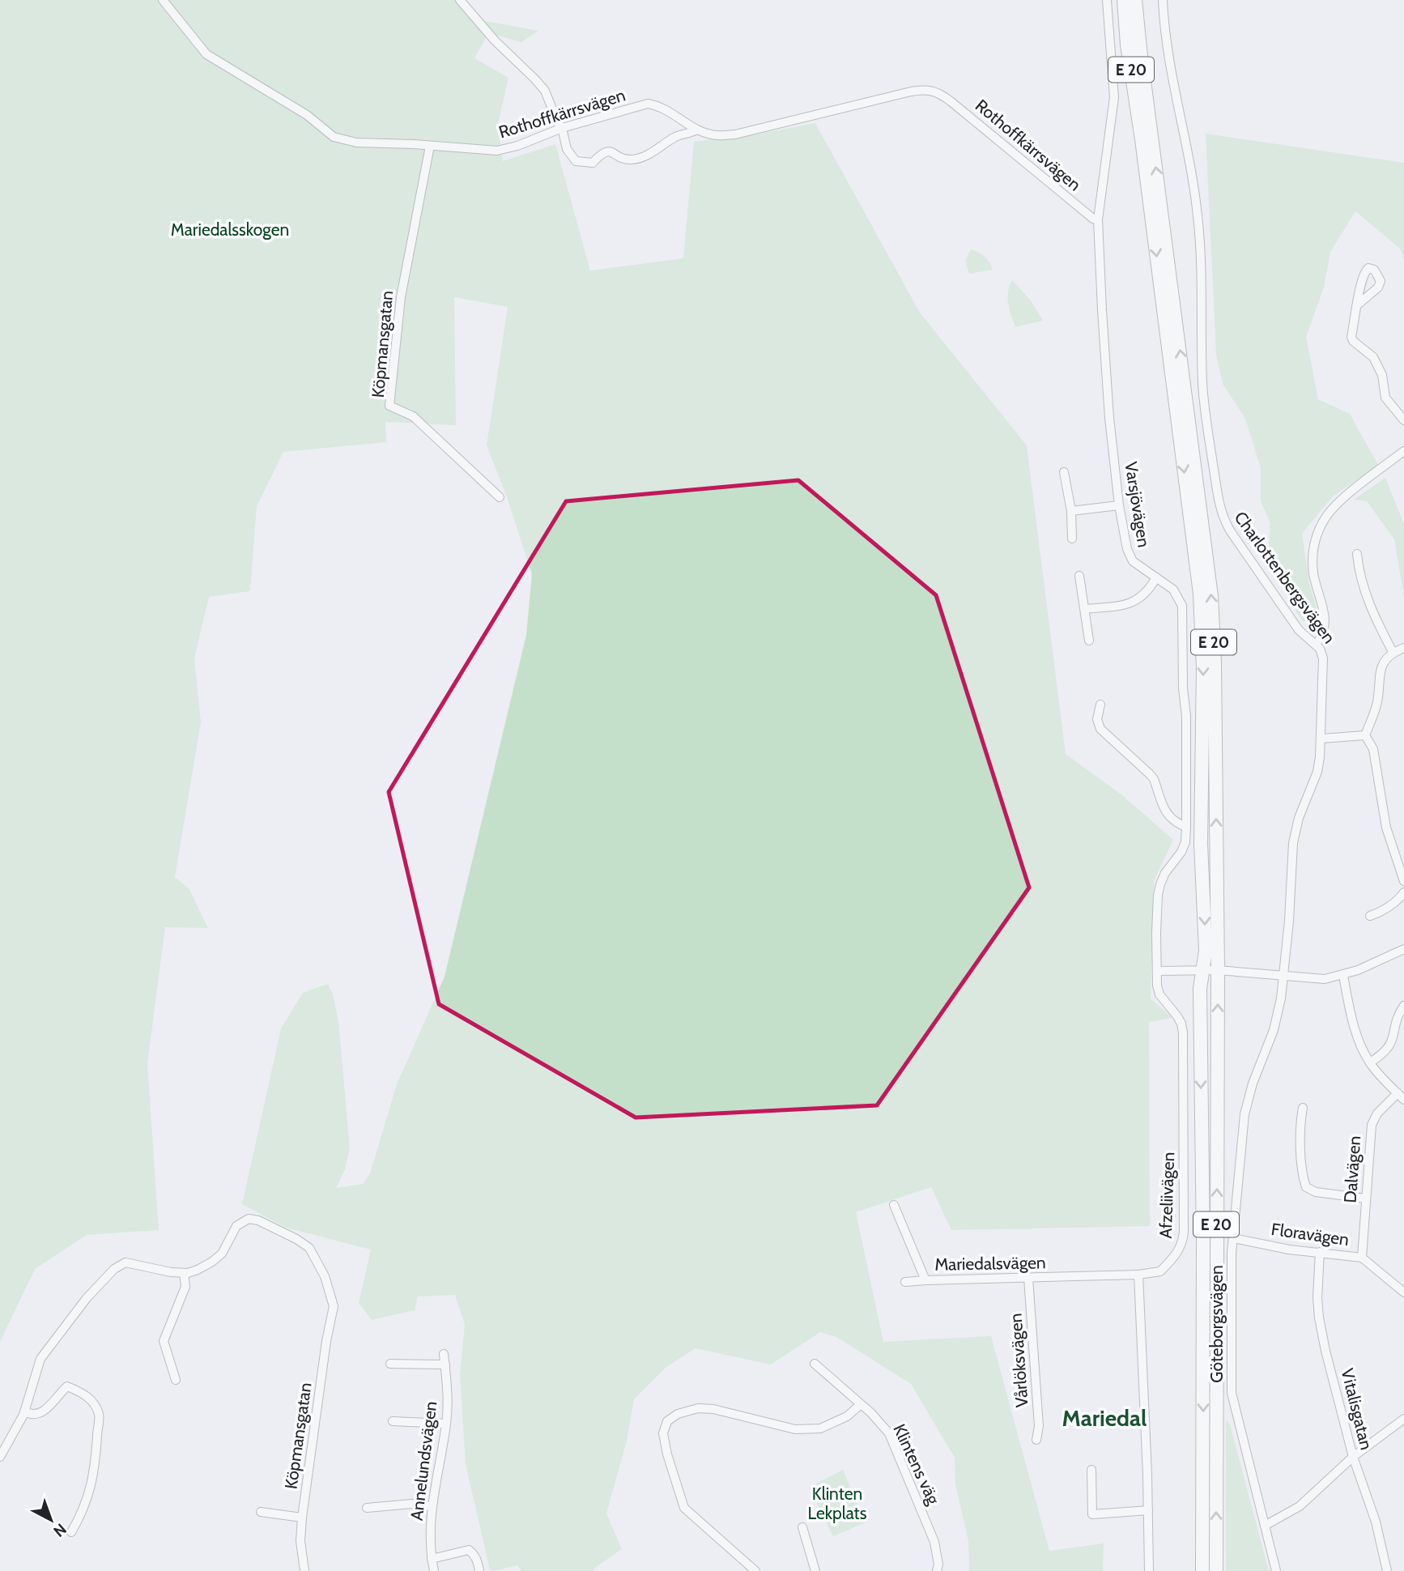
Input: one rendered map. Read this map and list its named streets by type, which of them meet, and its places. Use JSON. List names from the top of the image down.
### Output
{
  "streets": {
    "highway": ["E 20"],
    "street": [
      "Rothoffkärrsvägen",
      "Köpmansgatan",
      "Varsjövägen",
      "Charlottenbergsvägen",
      "Dalvägen",
      "Afzeliivägen",
      "Floravägen",
      "Mariedalsvägen",
      "Göteborgsvägen",
      "Vårlöksvägen",
      "Vitalisgatan",
      "Annelundsvägen",
      "Klintens väg"
    ]
  },
  "crossings": [
    ["Rothoffkärrsvägen", "Köpmansgatan"],
    ["Rothoffkärrsvägen", "Varsjövägen"],
    ["Varsjövägen", "Afzeliivägen"],
    ["Charlottenbergsvägen", "Göteborgsvägen"],
    ["Dalvägen", "Floravägen"],
    ["Afzeliivägen", "Mariedalsvägen"],
    ["Floravägen", "Göteborgsvägen"],
    ["Floravägen", "Vitalisgatan"],
    ["Mariedalsvägen", "Vårlöksvägen"]
  ],
  "districts": ["Mariedal"],
  "parks": ["Mariedalsskogen", "Klinten Lekplats"],
  "north": "bottom right"
}
